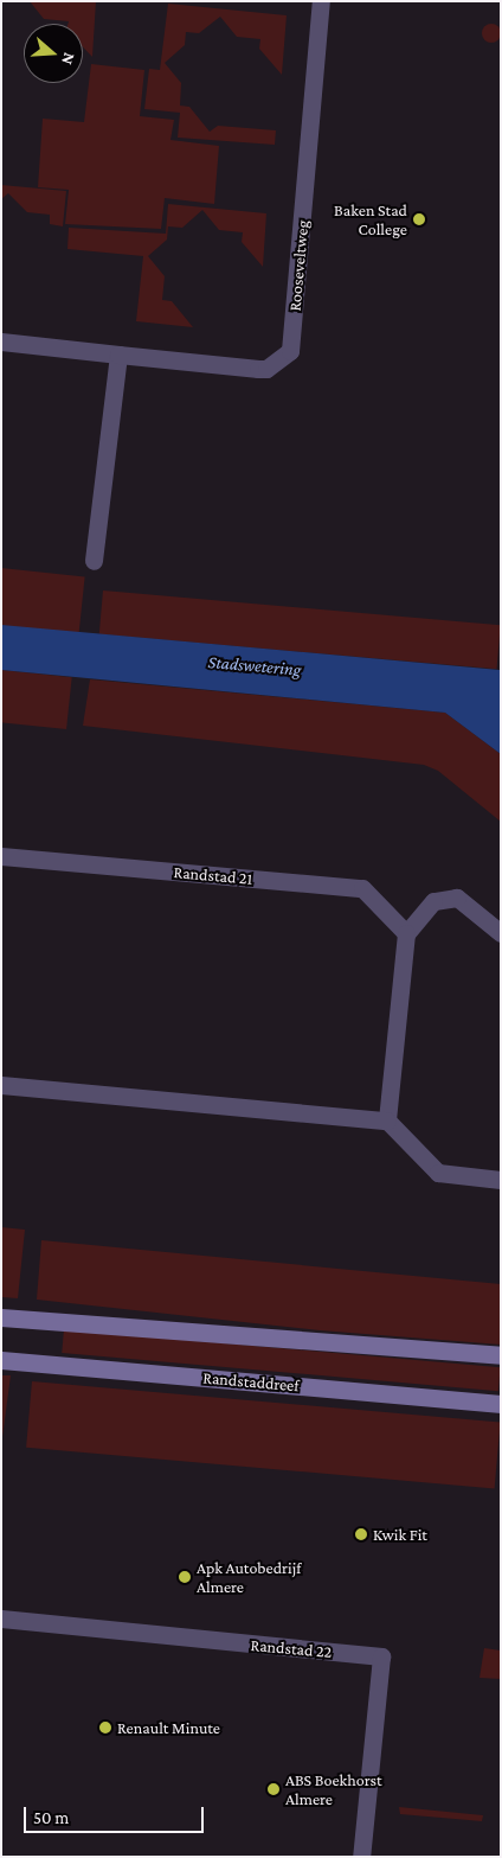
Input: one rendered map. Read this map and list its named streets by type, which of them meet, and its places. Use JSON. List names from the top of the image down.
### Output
{
  "streets": {
    "main road": ["Randstaddreef"],
    "street": ["Rooseveltweg", "Randstad 21", "Randstad 22"]
  },
  "water": ["Stadswetering"],
  "places": [
    "Baken Stad College",
    "Kwik Fit",
    "Apk Autobedrijf Almere",
    "Renault Minute",
    "ABS Boekhorst Almere"
  ],
  "scale_bar": "50 m",
  "north": "right"
}
